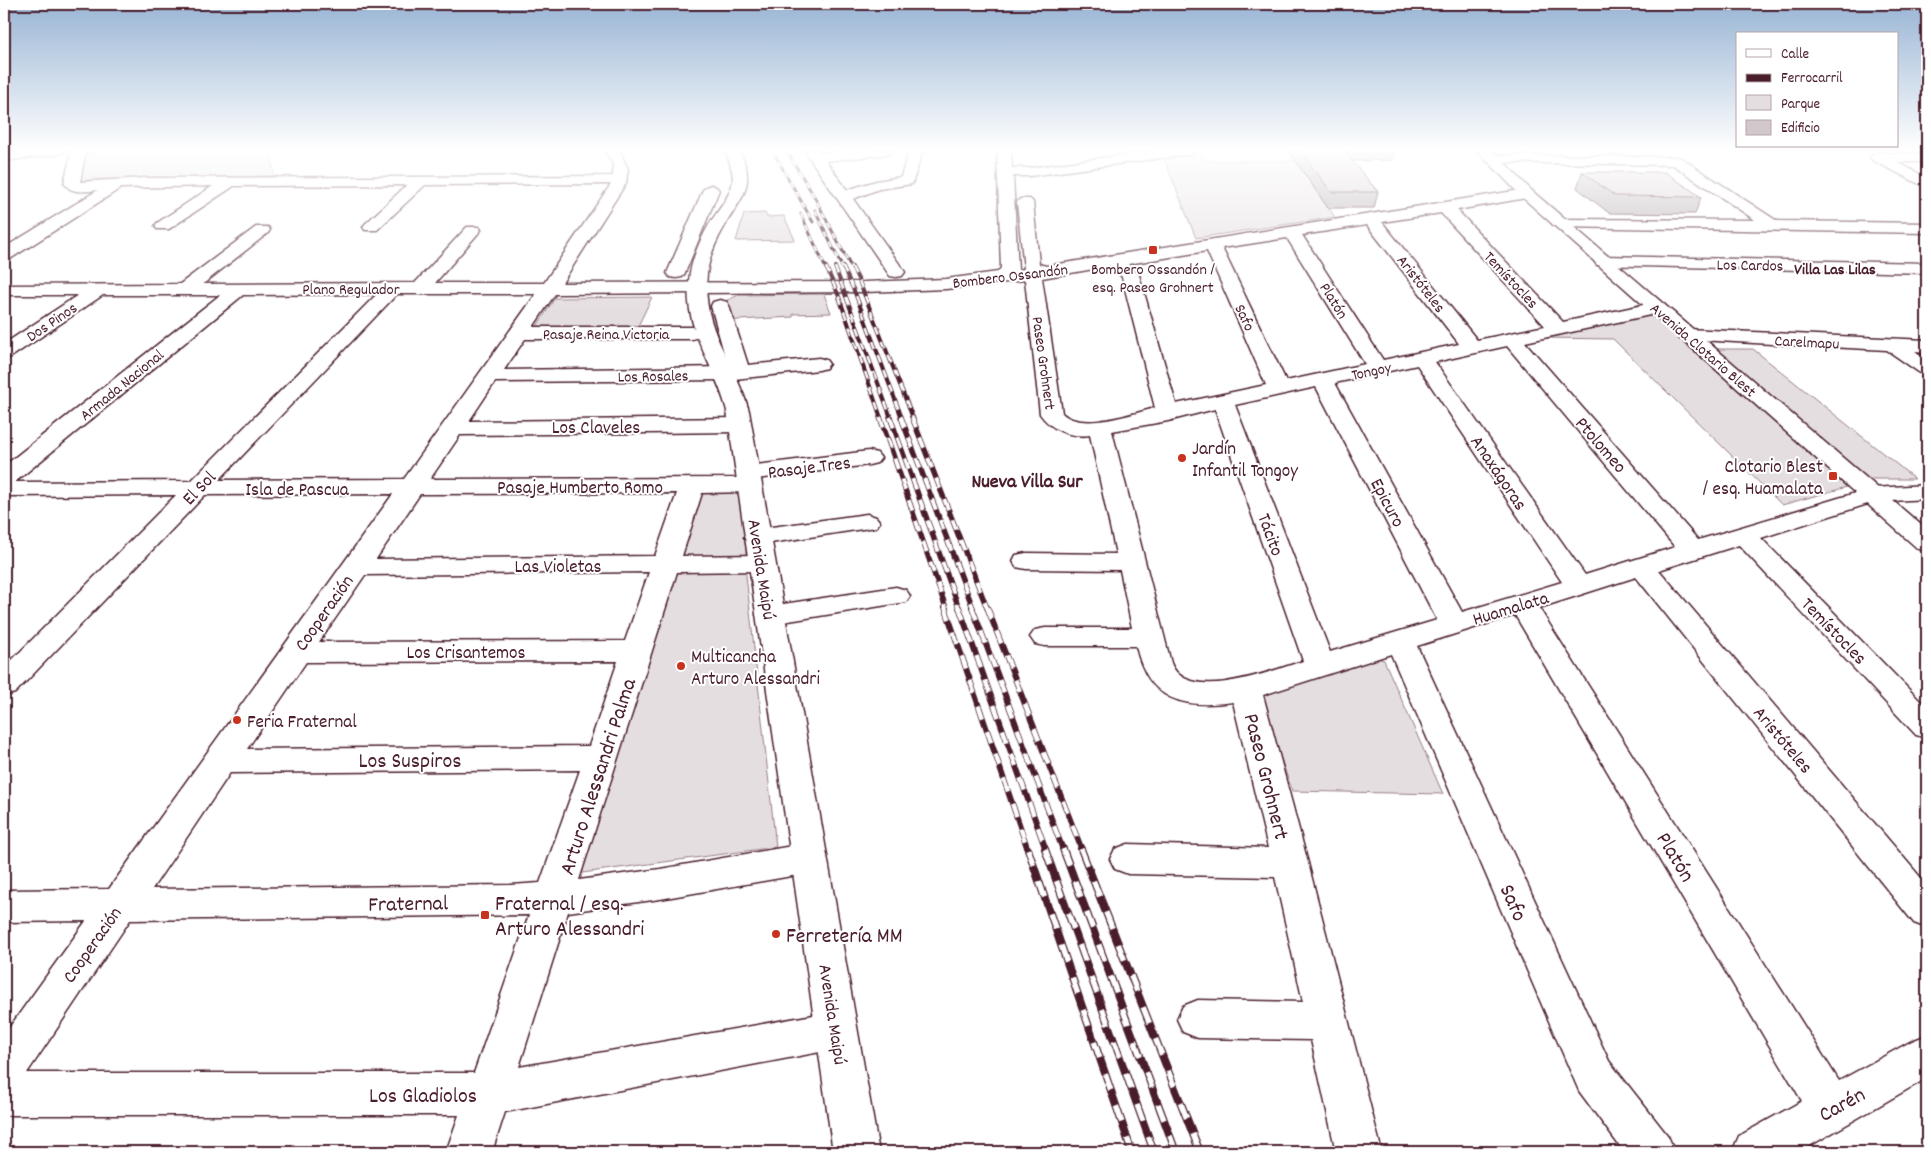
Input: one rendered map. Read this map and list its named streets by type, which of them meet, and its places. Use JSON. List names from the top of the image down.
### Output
{
  "streets": {
    "street": [
      "Los Cardos",
      "Bombero Ossandón",
      "Temístocles",
      "Aristóteles",
      "Plano Regulador",
      "Platón",
      "Safo",
      "Dos Pinos",
      "Pasaje Reina Victoria",
      "Carelmapu",
      "Avenida Clotario Blest",
      "Paseo Grohnert",
      "Tongoy",
      "Los Rosales",
      "Armada Nacional",
      "Los Claveles",
      "Ptolomeo",
      "Pasaje Tres",
      "Anaxágoras",
      "Pasaje Humberto Romo",
      "El Sol",
      "Isla de Pascua",
      "Epicuro",
      "Tácito",
      "Las Violetas",
      "Avenida Maipú",
      "Huamalata",
      "Cooperación",
      "Los Crisantemos",
      "Los Suspiros",
      "Arturo Alessandri Palma",
      "Fraternal",
      "Los Gladiolos",
      "Carén"
    ]
  },
  "crossings": [
    ["Los Cardos", "Avenida Clotario Blest"],
    ["Bombero Ossandón", "Temístocles"],
    ["Bombero Ossandón", "Aristóteles"],
    ["Bombero Ossandón", "Plano Regulador"],
    ["Bombero Ossandón", "Platón"],
    ["Bombero Ossandón", "Safo"],
    ["Bombero Ossandón", "Paseo Grohnert"],
    ["Bombero Ossandón", "Avenida Maipú"],
    ["Temístocles", "Tongoy"],
    ["Temístocles", "Huamalata"],
    ["Aristóteles", "Tongoy"],
    ["Aristóteles", "Huamalata"],
    ["Plano Regulador", "Dos Pinos"],
    ["Plano Regulador", "Armada Nacional"],
    ["Plano Regulador", "El Sol"],
    ["Plano Regulador", "Avenida Maipú"],
    ["Plano Regulador", "Cooperación"],
    ["Platón", "Tongoy"],
    ["Platón", "Huamalata"],
    ["Platón", "Carén"],
    ["Safo", "Tongoy"],
    ["Safo", "Huamalata"],
    ["Pasaje Reina Victoria", "Cooperación"],
    ["Carelmapu", "Avenida Clotario Blest"],
    ["Avenida Clotario Blest", "Tongoy"],
    ["Avenida Clotario Blest", "Huamalata"],
    ["Paseo Grohnert", "Tongoy"],
    ["Paseo Grohnert", "Huamalata"],
    ["Tongoy", "Ptolomeo"],
    ["Tongoy", "Anaxágoras"],
    ["Tongoy", "Epicuro"],
    ["Tongoy", "Tácito"],
    ["Los Rosales", "Avenida Maipú"],
    ["Los Rosales", "Cooperación"],
    ["Los Claveles", "Avenida Maipú"],
    ["Los Claveles", "Cooperación"],
    ["Ptolomeo", "Huamalata"],
    ["Pasaje Tres", "Pasaje Humberto Romo"],
    ["Pasaje Tres", "Avenida Maipú"],
    ["Anaxágoras", "Huamalata"],
    ["Pasaje Humberto Romo", "Isla de Pascua"],
    ["Pasaje Humberto Romo", "Avenida Maipú"],
    ["Pasaje Humberto Romo", "Cooperación"],
    ["Pasaje Humberto Romo", "Arturo Alessandri Palma"],
    ["El Sol", "Isla de Pascua"],
    ["Isla de Pascua", "Cooperación"],
    ["Epicuro", "Huamalata"],
    ["Tácito", "Huamalata"],
    ["Las Violetas", "Avenida Maipú"],
    ["Las Violetas", "Cooperación"],
    ["Las Violetas", "Arturo Alessandri Palma"],
    ["Avenida Maipú", "Fraternal"],
    ["Avenida Maipú", "Los Gladiolos"],
    ["Cooperación", "Los Crisantemos"],
    ["Cooperación", "Los Suspiros"],
    ["Cooperación", "Fraternal"],
    ["Los Crisantemos", "Arturo Alessandri Palma"],
    ["Los Suspiros", "Arturo Alessandri Palma"],
    ["Arturo Alessandri Palma", "Fraternal"],
    ["Arturo Alessandri Palma", "Los Gladiolos"]
  ],
  "districts": ["Villa Las Lilas", "Nueva Villa Sur"],
  "places": {
    "transit": ["Bombero Ossandón / esq. Paseo Grohnert", "Clotario Blest / esq. Huamalata", "Fraternal / esq. Arturo Alessandri"],
    "other": [
      "Jardín Infantil Tongoy",
      "Multicancha Arturo Alessandri",
      "Feria Fraternal",
      "Ferretería MM"
    ]
  },
  "legend": [
    "Calle",
    "Ferrocarril",
    "Parque",
    "Edificio"
  ]
}
